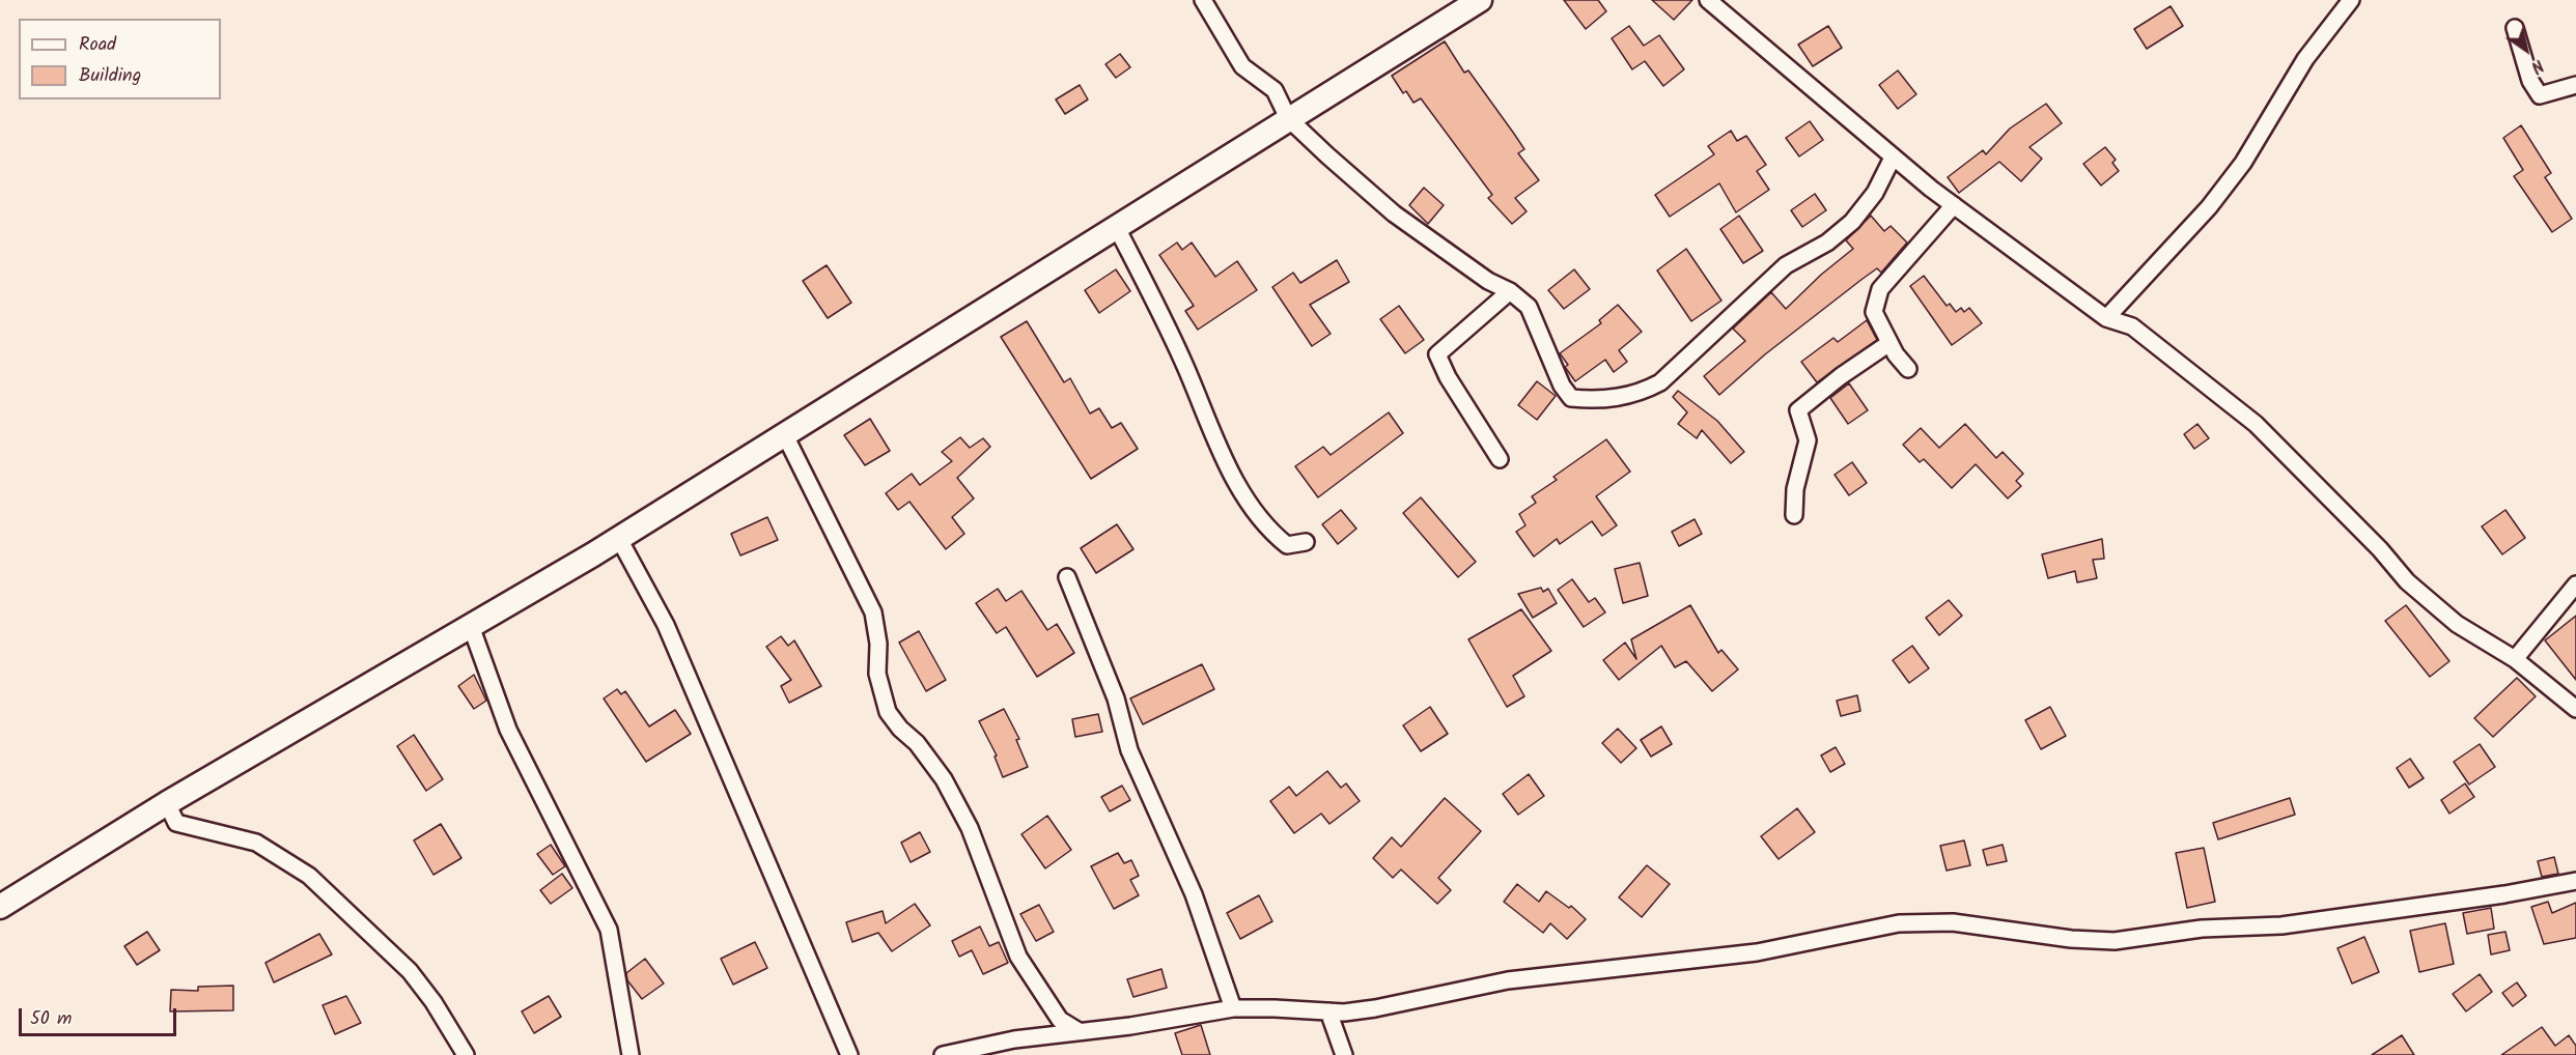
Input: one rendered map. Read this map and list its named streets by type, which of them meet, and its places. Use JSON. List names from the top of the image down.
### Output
{
  "legend": ["Road", "Building"],
  "scale_bar": "50 m",
  "north": "bottom right"
}
